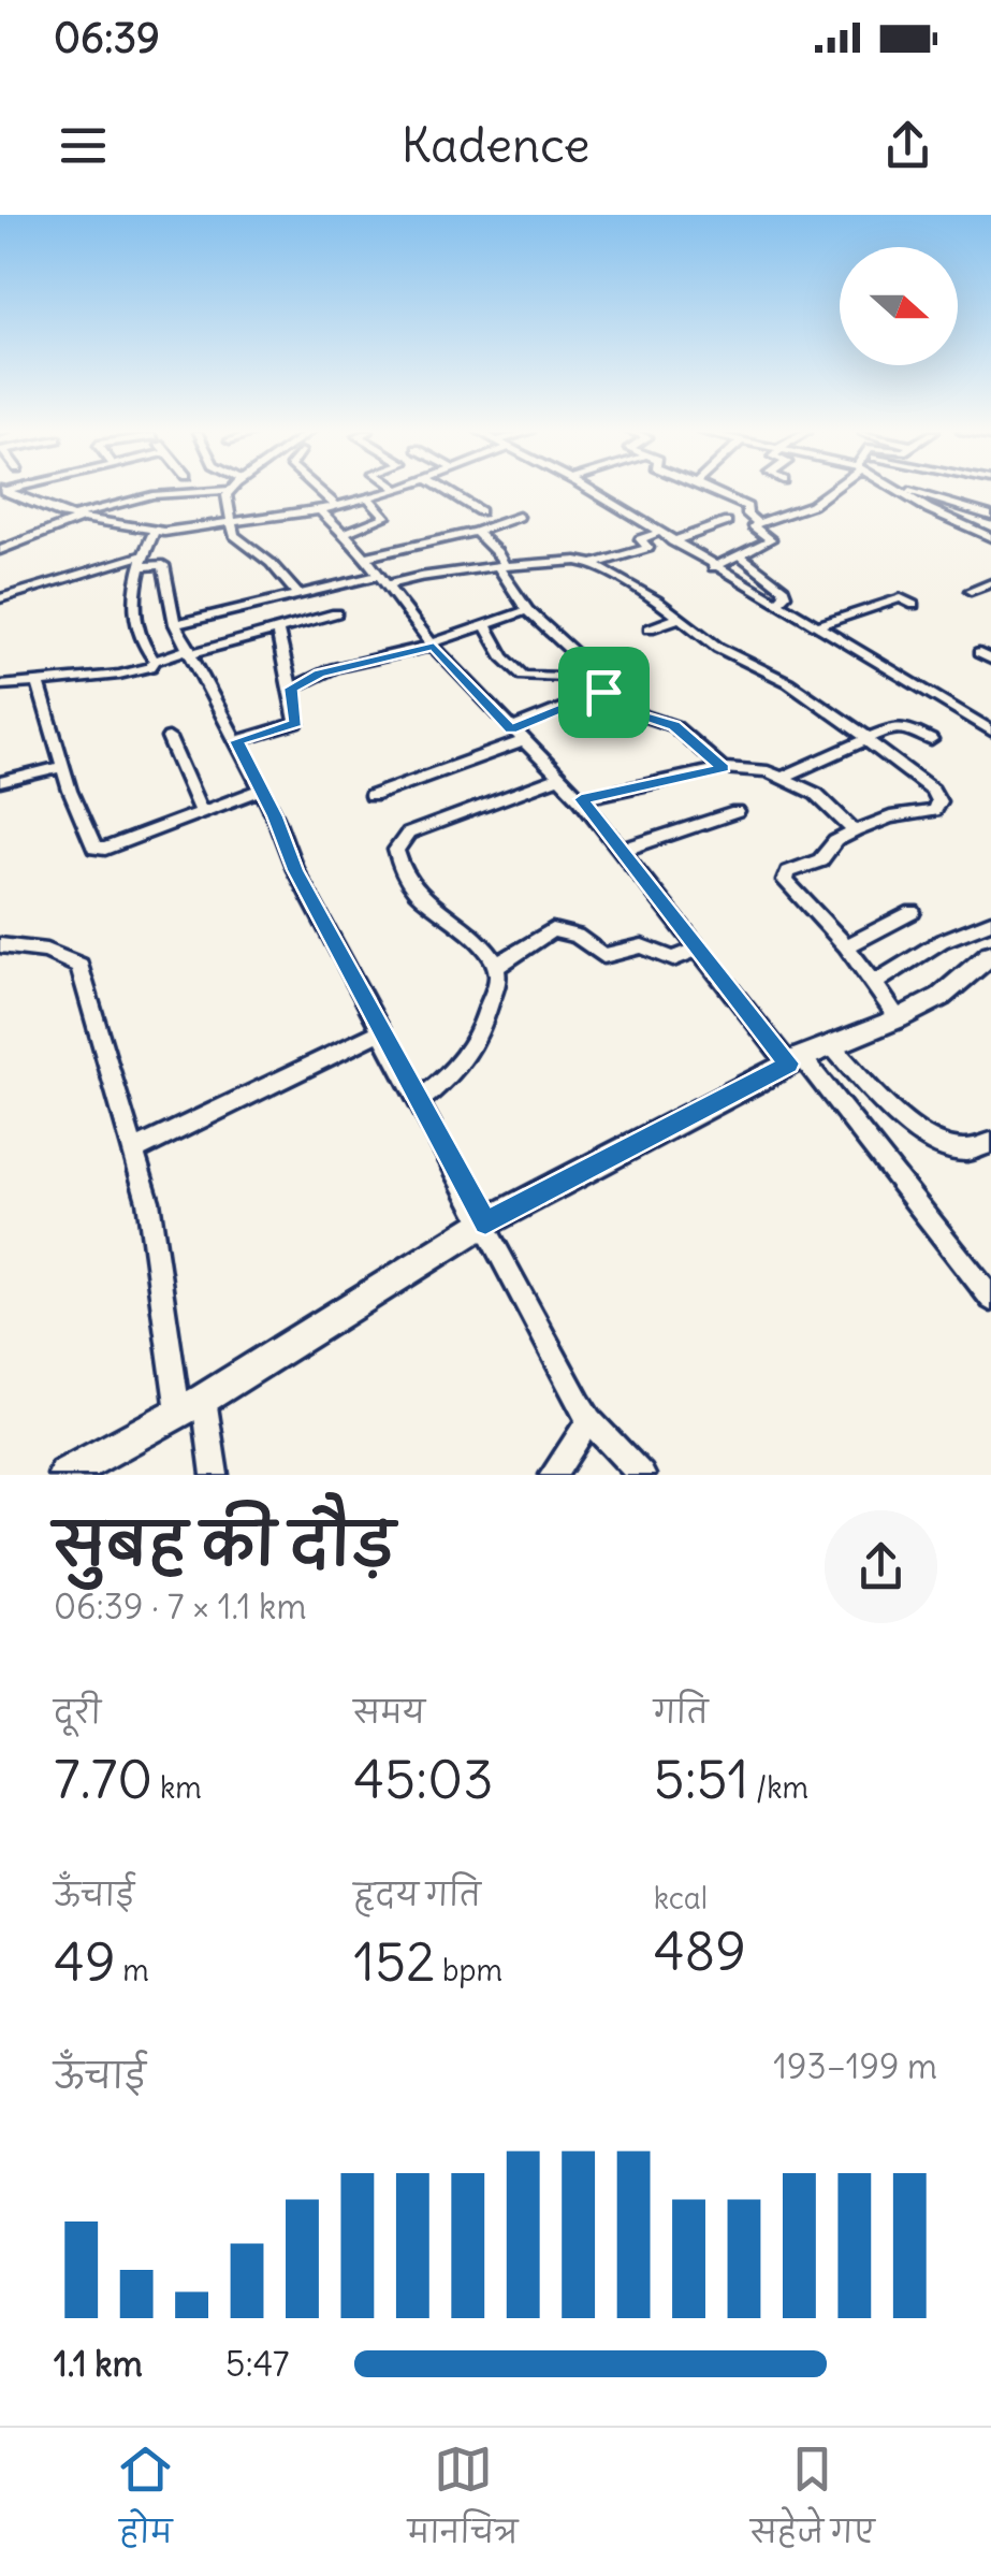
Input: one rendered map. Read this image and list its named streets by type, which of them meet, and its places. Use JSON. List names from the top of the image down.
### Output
{
  "north": "right",
  "page": {
    "status": "06:39",
    "header": "Kadence",
    "heading": ["सुबह की दौड़", "06:39 · 7 × 1.1 km"],
    "stats": [
      ["दूरी", "7.70 km"],
      ["समय", "45:03"],
      ["गति", "5:51 /km"],
      ["ऊँचाई", "49 m"],
      ["हृदय गति", "152 bpm"],
      ["kcal", "489"]
    ],
    "chart": ["ऊँचाई", "193–199 m"],
    "list": [
      {
        "name": "1.1 km",
        "note": "5:47"
      }
    ],
    "tabs": ["होम", "मानचित्र", "सहेजे गए"]
  }
}
